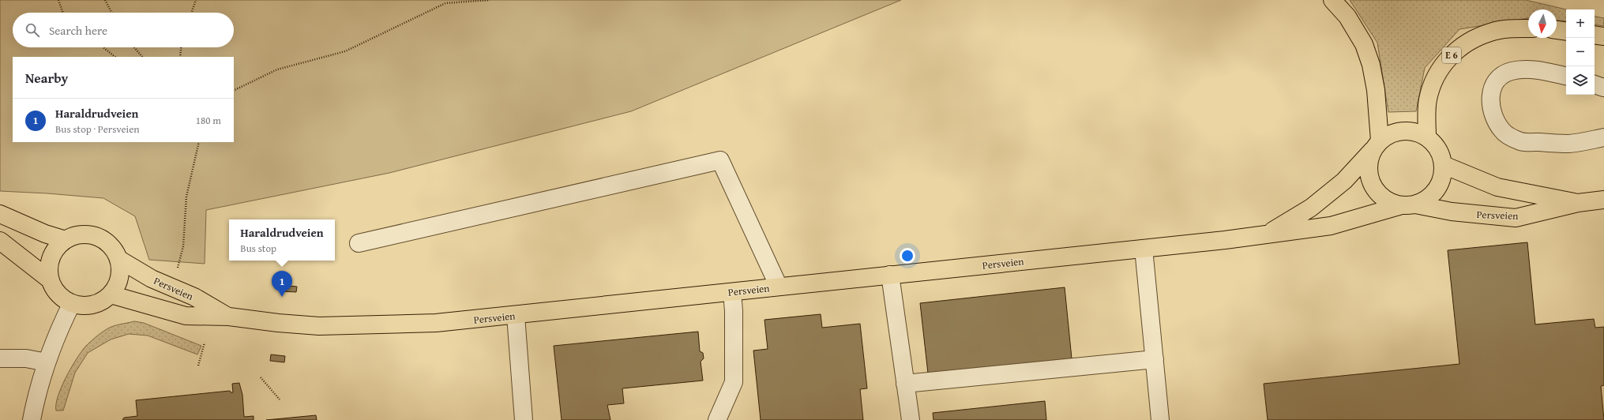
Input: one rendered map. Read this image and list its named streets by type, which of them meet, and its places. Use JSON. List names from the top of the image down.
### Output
{
  "streets": {
    "main road": ["E 6", "Persveien"]
  },
  "crossings": [
    ["E 6", "Persveien"]
  ],
  "north": "bottom",
  "page": {
    "map_buttons": ["+", "−"],
    "search": "Search here",
    "heading": "Nearby",
    "list": [
      {
        "mark": "1",
        "name": "Haraldrudveien",
        "note": "Bus stop · Persveien",
        "value": "180 m"
      }
    ],
    "popup": ["Haraldrudveien", "Bus stop"],
    "pins": "1"
  }
}
